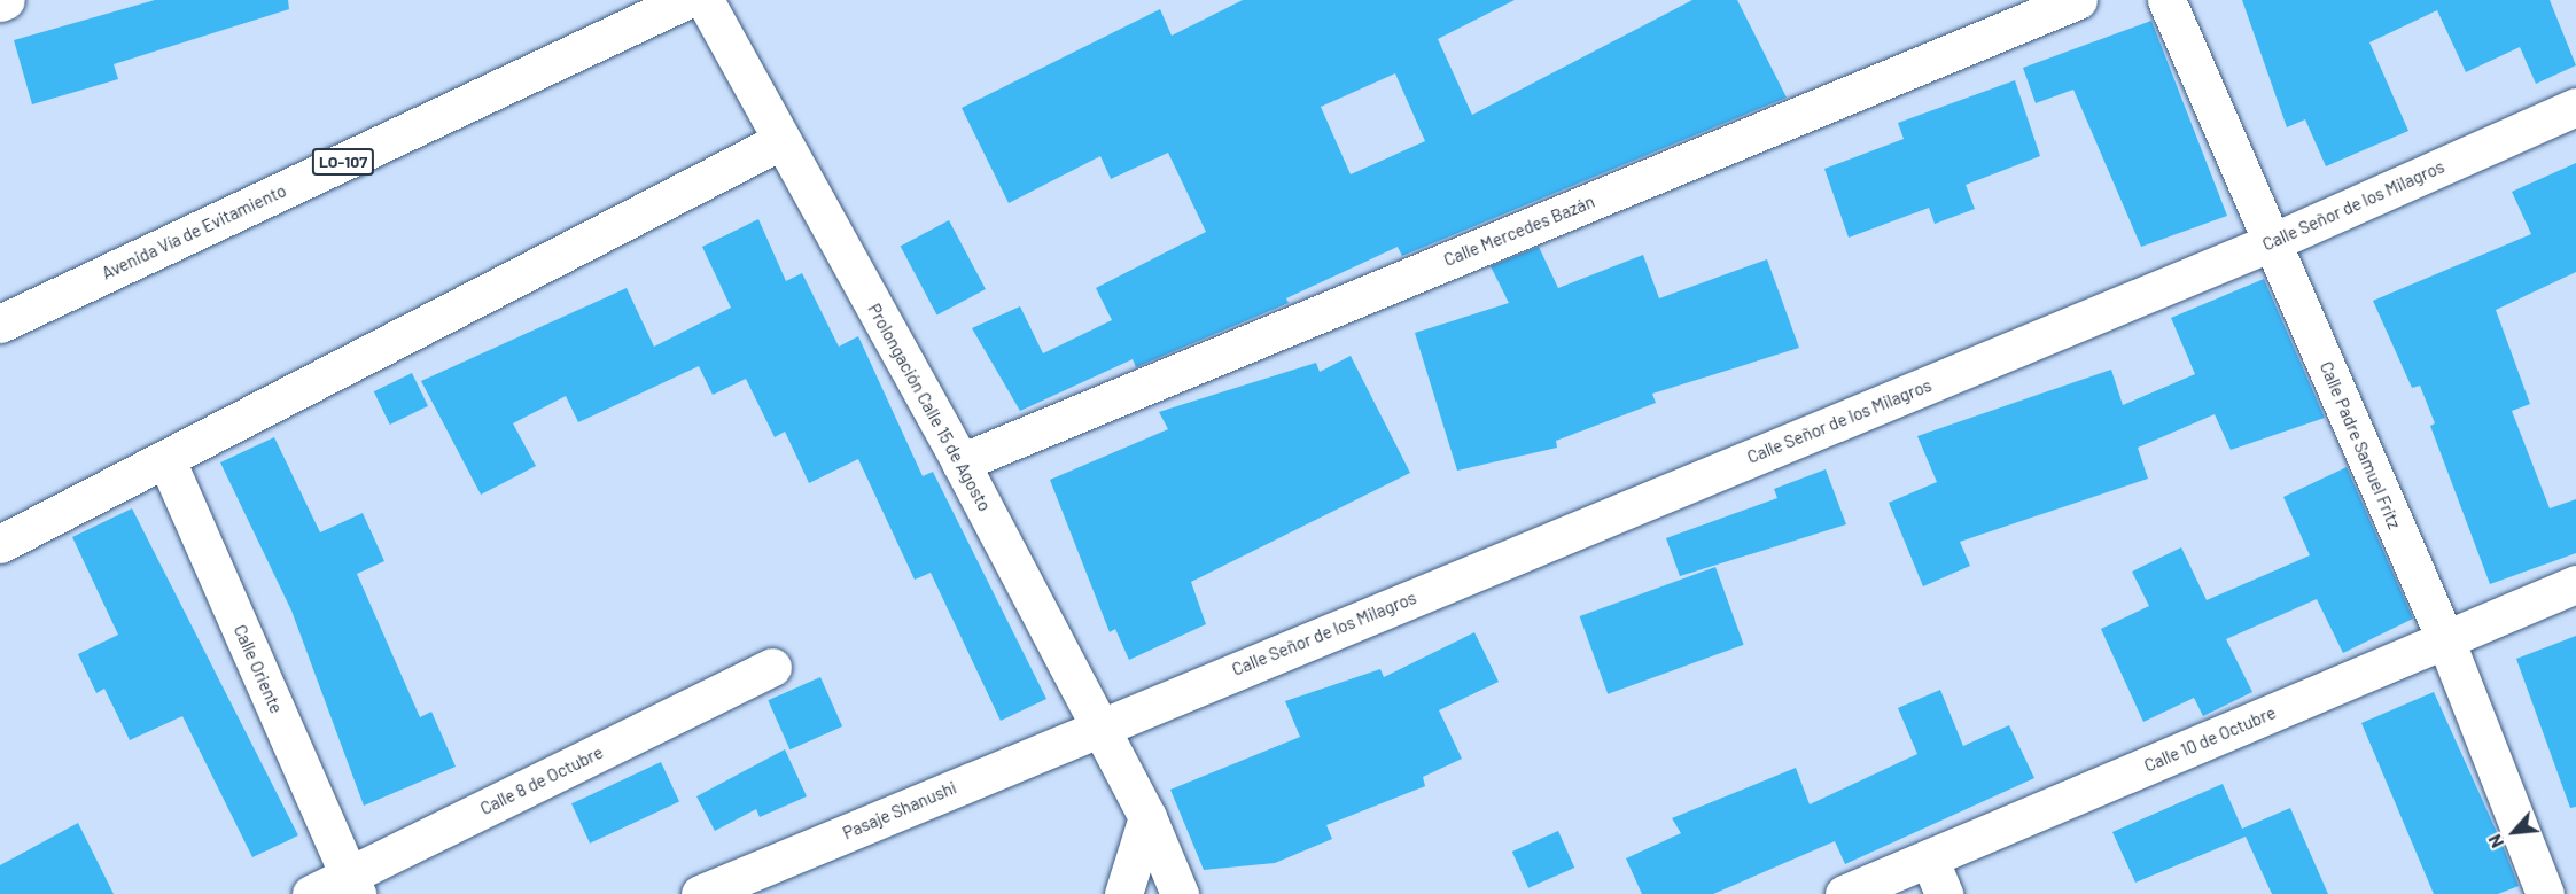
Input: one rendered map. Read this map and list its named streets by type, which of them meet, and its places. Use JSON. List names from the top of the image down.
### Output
{
  "streets": {
    "street": [
      "LO-107",
      "Calle Señor de los Milagros",
      "Calle Mercedes Bazán",
      "Avenida Vía de Evitamiento",
      "Prolongación Calle 15 de Agosto",
      "Calle Padre Samuel Fritz",
      "Calle Oriente",
      "Calle 10 de Octubre",
      "Calle 8 de Octubre",
      "Pasaje Shanushi"
    ]
  },
  "crossings": [
    ["Calle Señor de los Milagros", "Prolongación Calle 15 de Agosto"],
    ["Calle Señor de los Milagros", "Calle Padre Samuel Fritz"],
    ["Calle Señor de los Milagros", "Pasaje Shanushi"],
    ["Calle Mercedes Bazán", "Prolongación Calle 15 de Agosto"],
    ["Prolongación Calle 15 de Agosto", "Pasaje Shanushi"],
    ["Calle Padre Samuel Fritz", "Calle 10 de Octubre"],
    ["Calle Oriente", "Calle 8 de Octubre"]
  ],
  "north": "bottom left"
}
